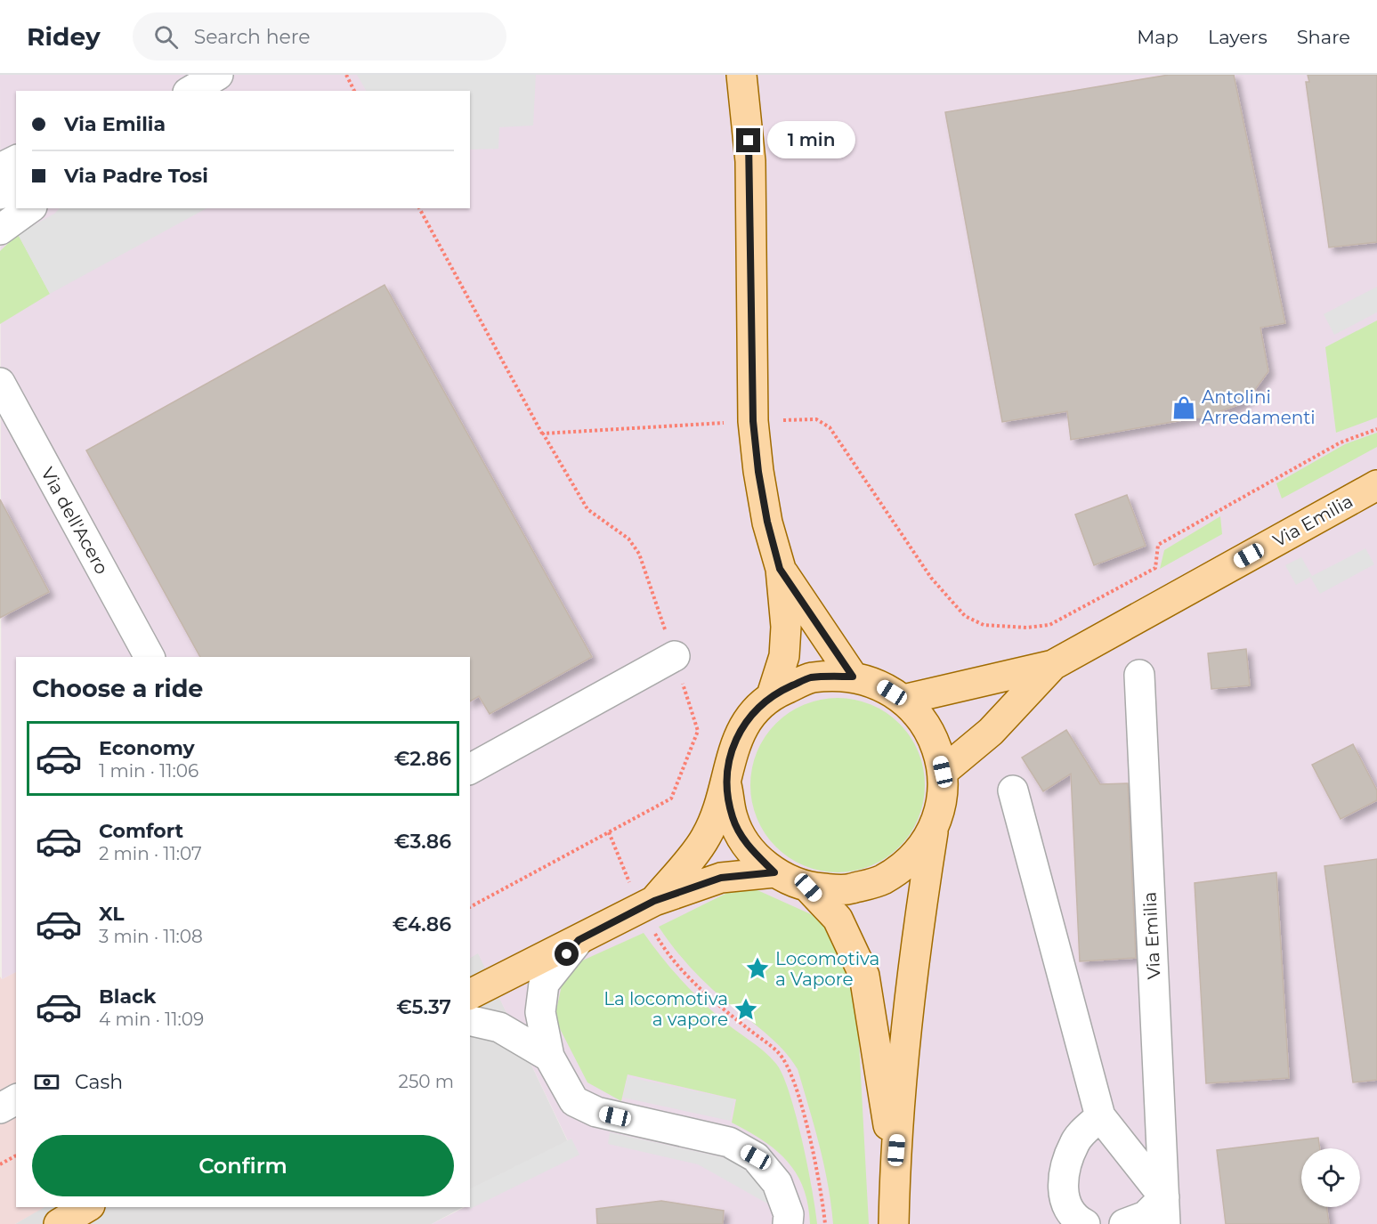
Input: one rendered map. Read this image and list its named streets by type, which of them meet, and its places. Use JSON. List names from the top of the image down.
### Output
{
  "streets": {
    "main road": ["Via Emilia"],
    "street": ["Via dell'Acero"]
  },
  "places": {
    "shop": ["Antolini Arredamenti"],
    "place": ["Locomotiva a Vapore", "La locomotiva a vapore"]
  },
  "page": {
    "header": "Ridey",
    "search": "Search here",
    "nav": ["Map", "Layers", "Share"],
    "banner": ["Via Emilia", "Via Padre Tosi"],
    "bubble": "1 min",
    "heading": "Choose a ride",
    "list": [
      {
        "name": "Economy",
        "note": "1 min · 11:06",
        "value": "€2.86"
      },
      {
        "name": "Comfort",
        "note": "2 min · 11:07",
        "value": "€3.86"
      },
      {
        "name": "XL",
        "note": "3 min · 11:08",
        "value": "€4.86"
      },
      {
        "name": "Black",
        "note": "4 min · 11:09",
        "value": "€5.37"
      }
    ],
    "pay": ["Cash", "250 m"],
    "buttons": "Confirm"
  }
}
